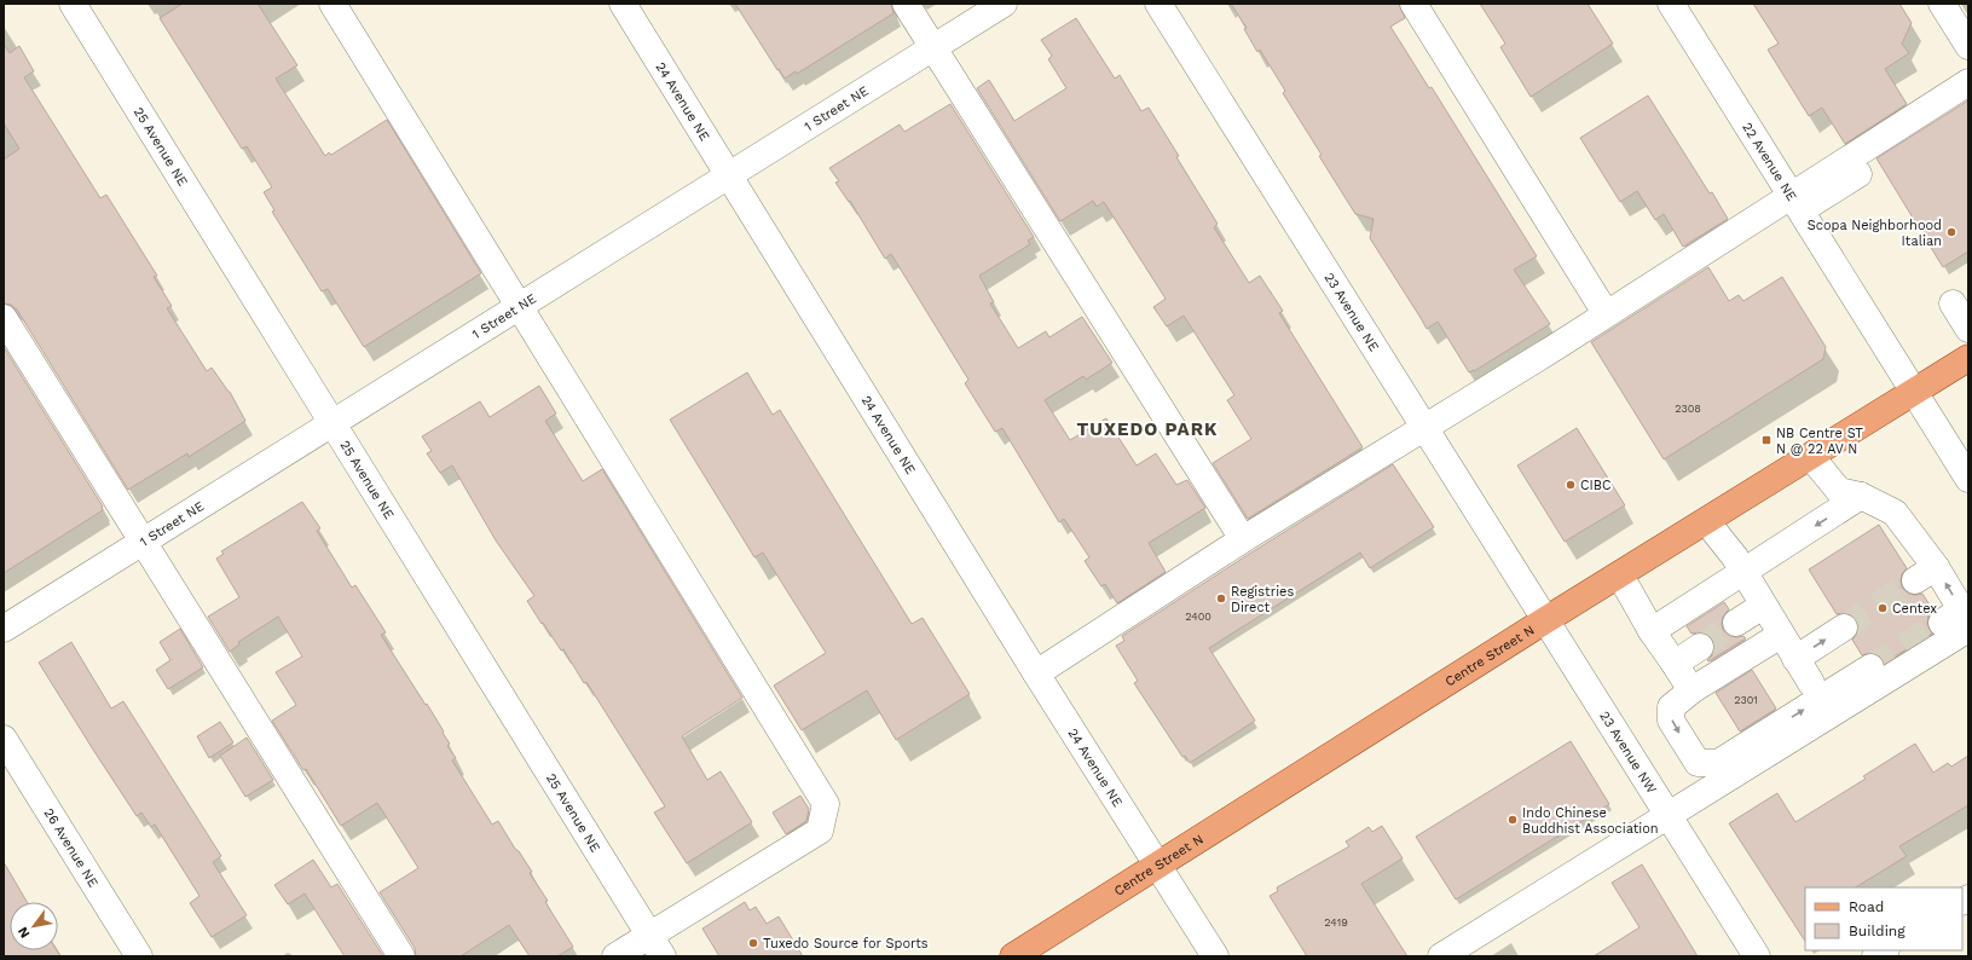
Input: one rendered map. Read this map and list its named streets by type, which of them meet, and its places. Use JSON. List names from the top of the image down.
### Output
{
  "streets": {
    "main road": ["Centre Street N"],
    "street": [
      "24 Avenue NE",
      "1 Street NE",
      "25 Avenue NE",
      "22 Avenue NE",
      "23 Avenue NE",
      "23 Avenue NW",
      "26 Avenue NE"
    ]
  },
  "crossings": [
    ["24 Avenue NE", "1 Street NE"],
    ["24 Avenue NE", "Centre Street N"],
    ["1 Street NE", "25 Avenue NE"],
    ["22 Avenue NE", "Centre Street N"],
    ["23 Avenue NE", "Centre Street N"],
    ["23 Avenue NE", "23 Avenue NW"],
    ["Centre Street N", "23 Avenue NW"]
  ],
  "districts": ["TUXEDO PARK"],
  "places": {
    "other": [
      "Scopa Neighborhood Italian",
      "CIBC",
      "Registries Direct",
      "Centex",
      "Indo Chinese Buddhist Association",
      "Tuxedo Source for Sports"
    ],
    "transit": ["NB Centre ST N @ 22 AV N"]
  },
  "house_numbers": [
    "2308",
    "2400",
    "2301",
    "2419"
  ],
  "legend": ["Road", "Building"],
  "north": "bottom left"
}
